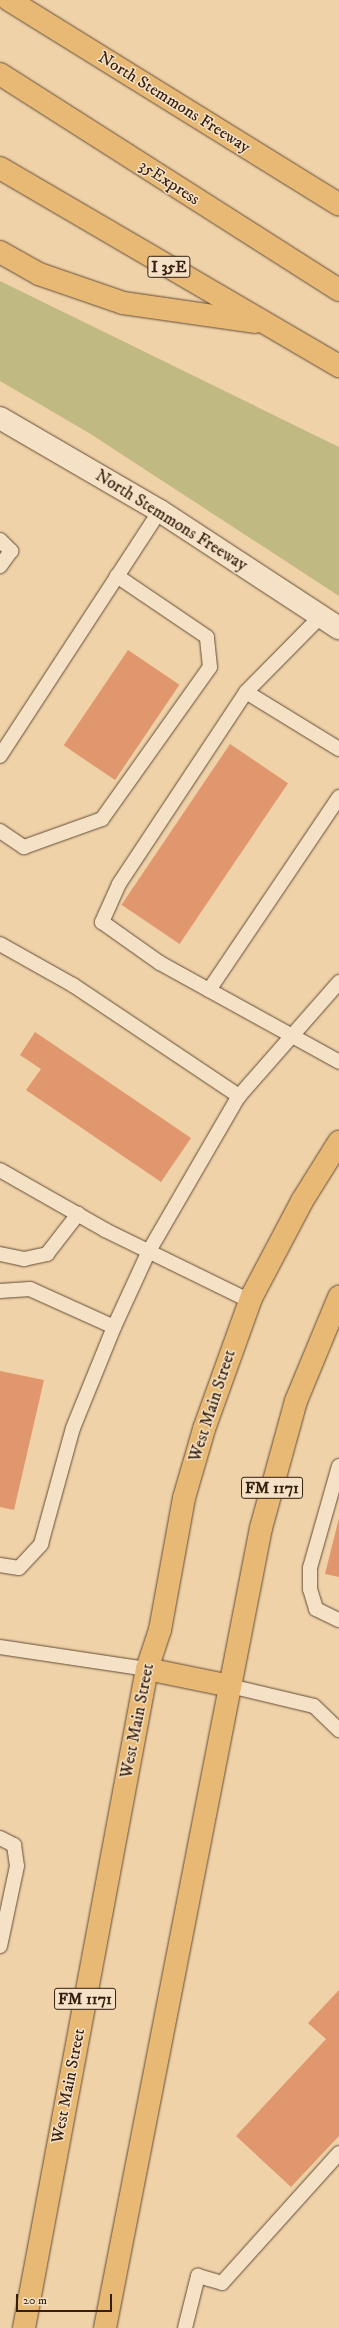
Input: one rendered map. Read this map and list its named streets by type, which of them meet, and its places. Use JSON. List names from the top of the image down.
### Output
{
  "streets": {
    "main road": [
      "North Stemmons Freeway",
      "35Express",
      "I 35E",
      "West Main Street",
      "FM 1171"
    ]
  },
  "scale_bar": "20 m"
}
